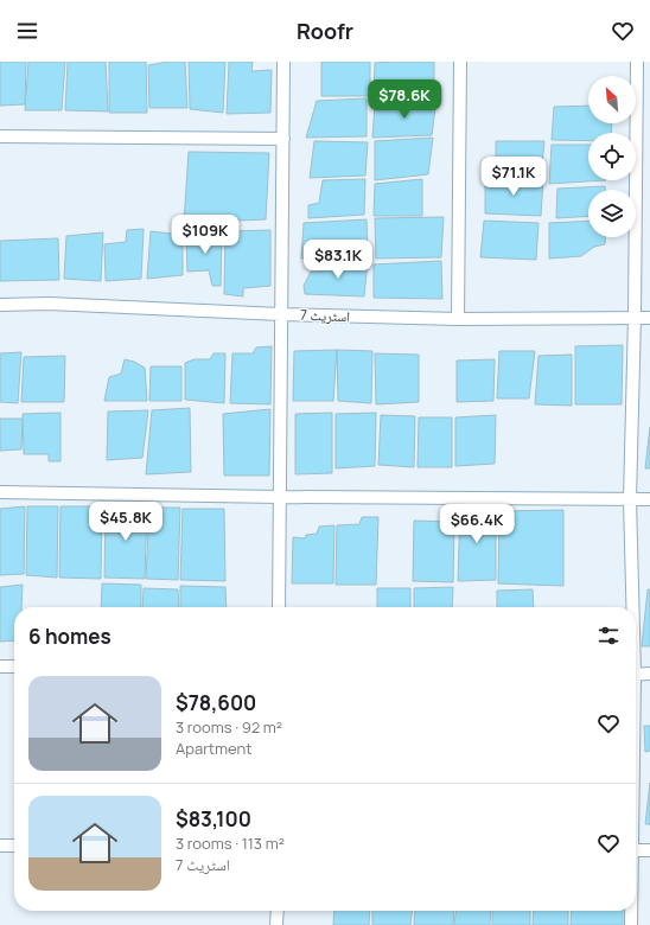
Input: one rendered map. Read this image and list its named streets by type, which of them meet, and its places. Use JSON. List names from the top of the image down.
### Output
{
  "streets": {
    "street": ["اسٹریٹ 7"]
  },
  "north": "top left",
  "page": {
    "header": "Roofr",
    "price": [
      "$78.6K",
      "$71.1K",
      "$109K",
      "$83.1K",
      "$45.8K",
      "$66.4K"
    ],
    "heading": "6 homes",
    "list": [
      {
        "name": "$78,600",
        "note": "3 rooms · 92 m² · Apartment"
      },
      {
        "name": "$83,100",
        "note": "3 rooms · 113 m² · اسٹریٹ 7"
      }
    ]
  }
}
